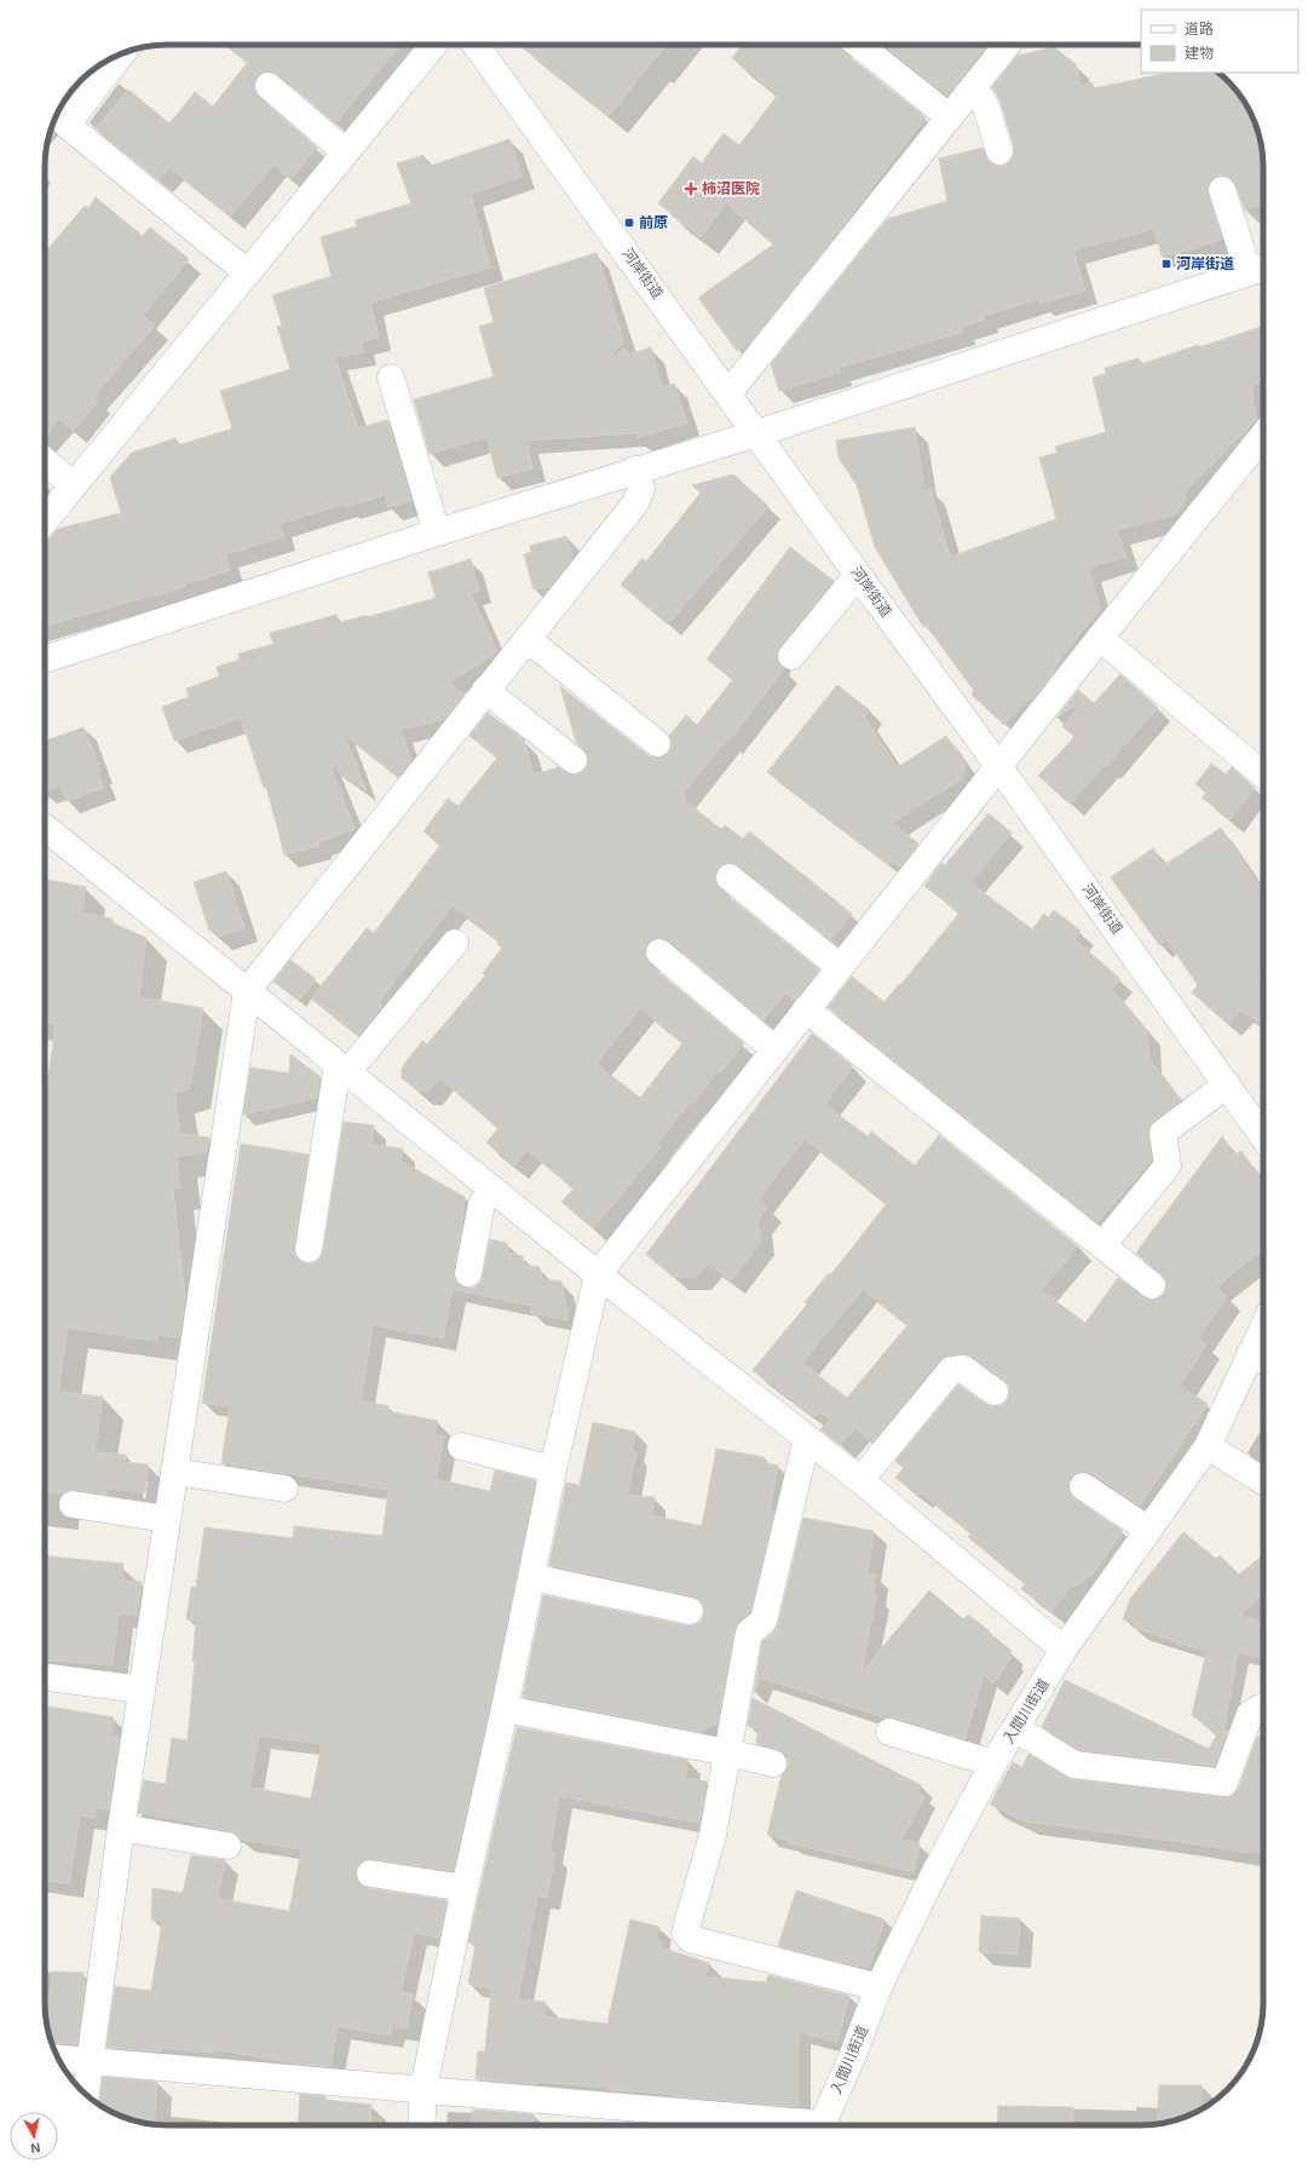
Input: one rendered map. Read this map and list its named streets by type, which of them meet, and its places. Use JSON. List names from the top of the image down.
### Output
{
  "streets": {
    "street": ["河岸街道", "入間川街道"]
  },
  "places": {
    "health": ["柿沼医院"],
    "transit": ["前原", "河岸街道"]
  },
  "legend": ["道路", "建物"],
  "north": "bottom"
}
